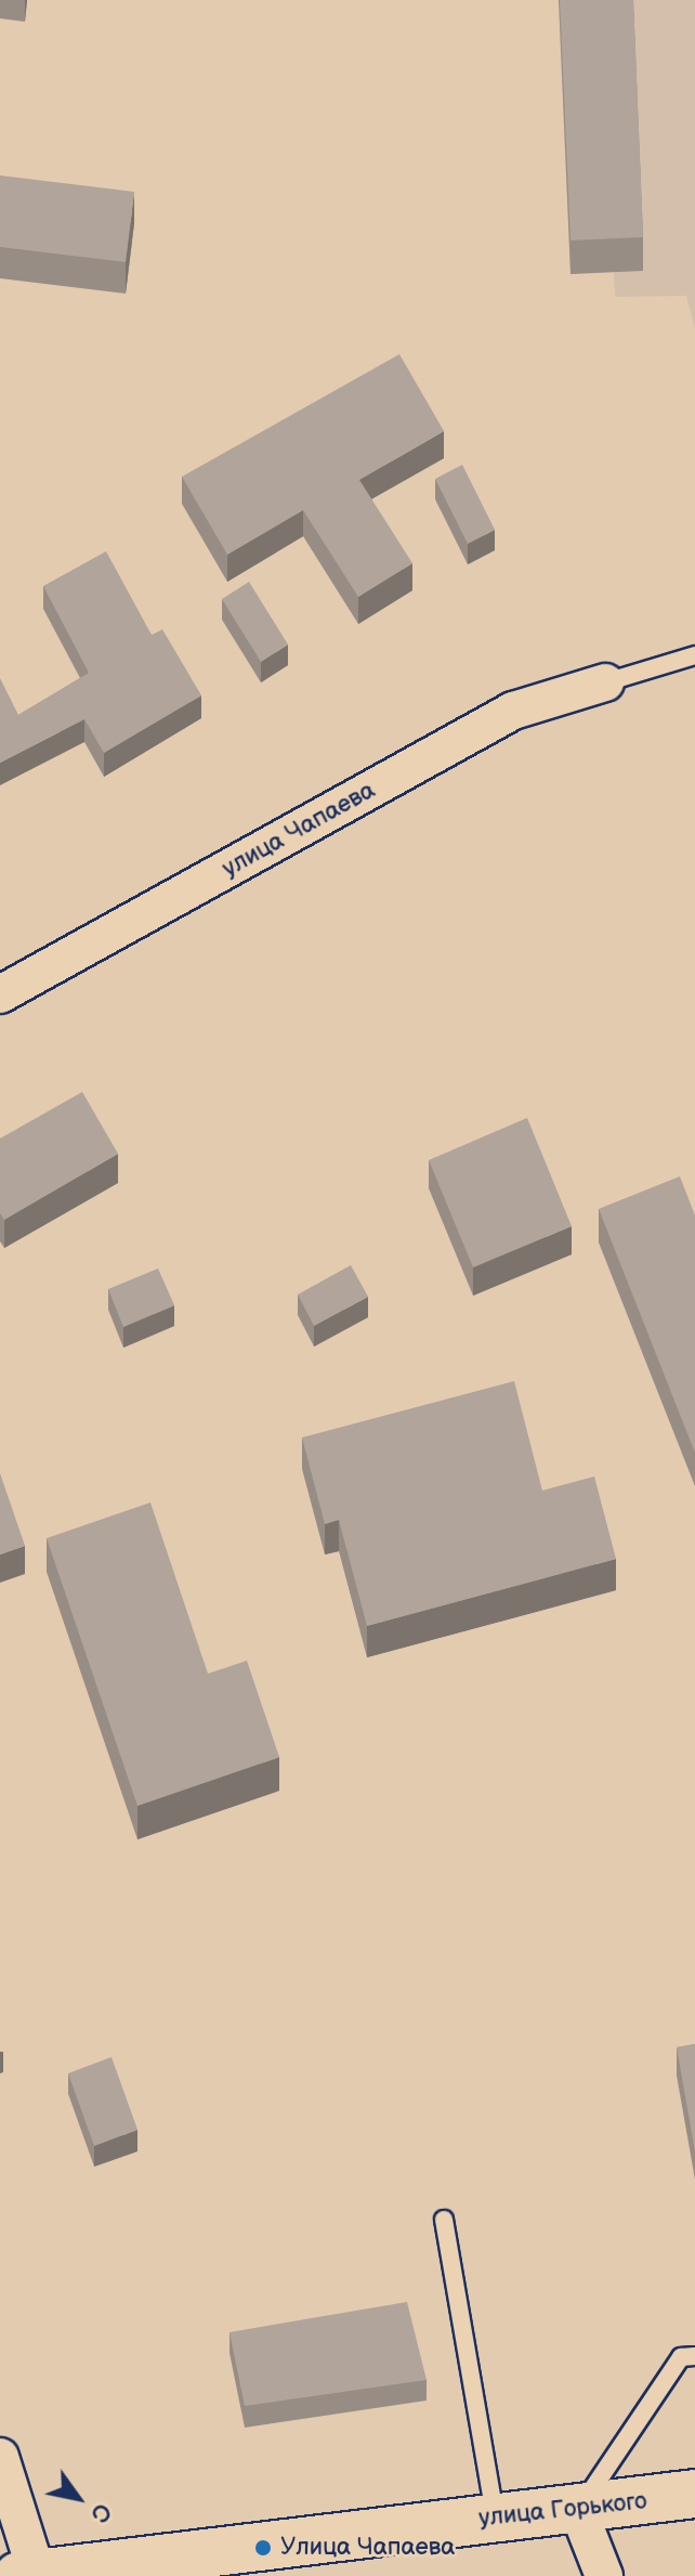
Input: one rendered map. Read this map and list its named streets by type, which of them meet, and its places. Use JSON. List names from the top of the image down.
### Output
{
  "streets": {
    "main road": ["улица Горького"],
    "street": ["улица Чапаева"]
  },
  "places": ["Улица Чапаева"],
  "north": "bottom right"
}
